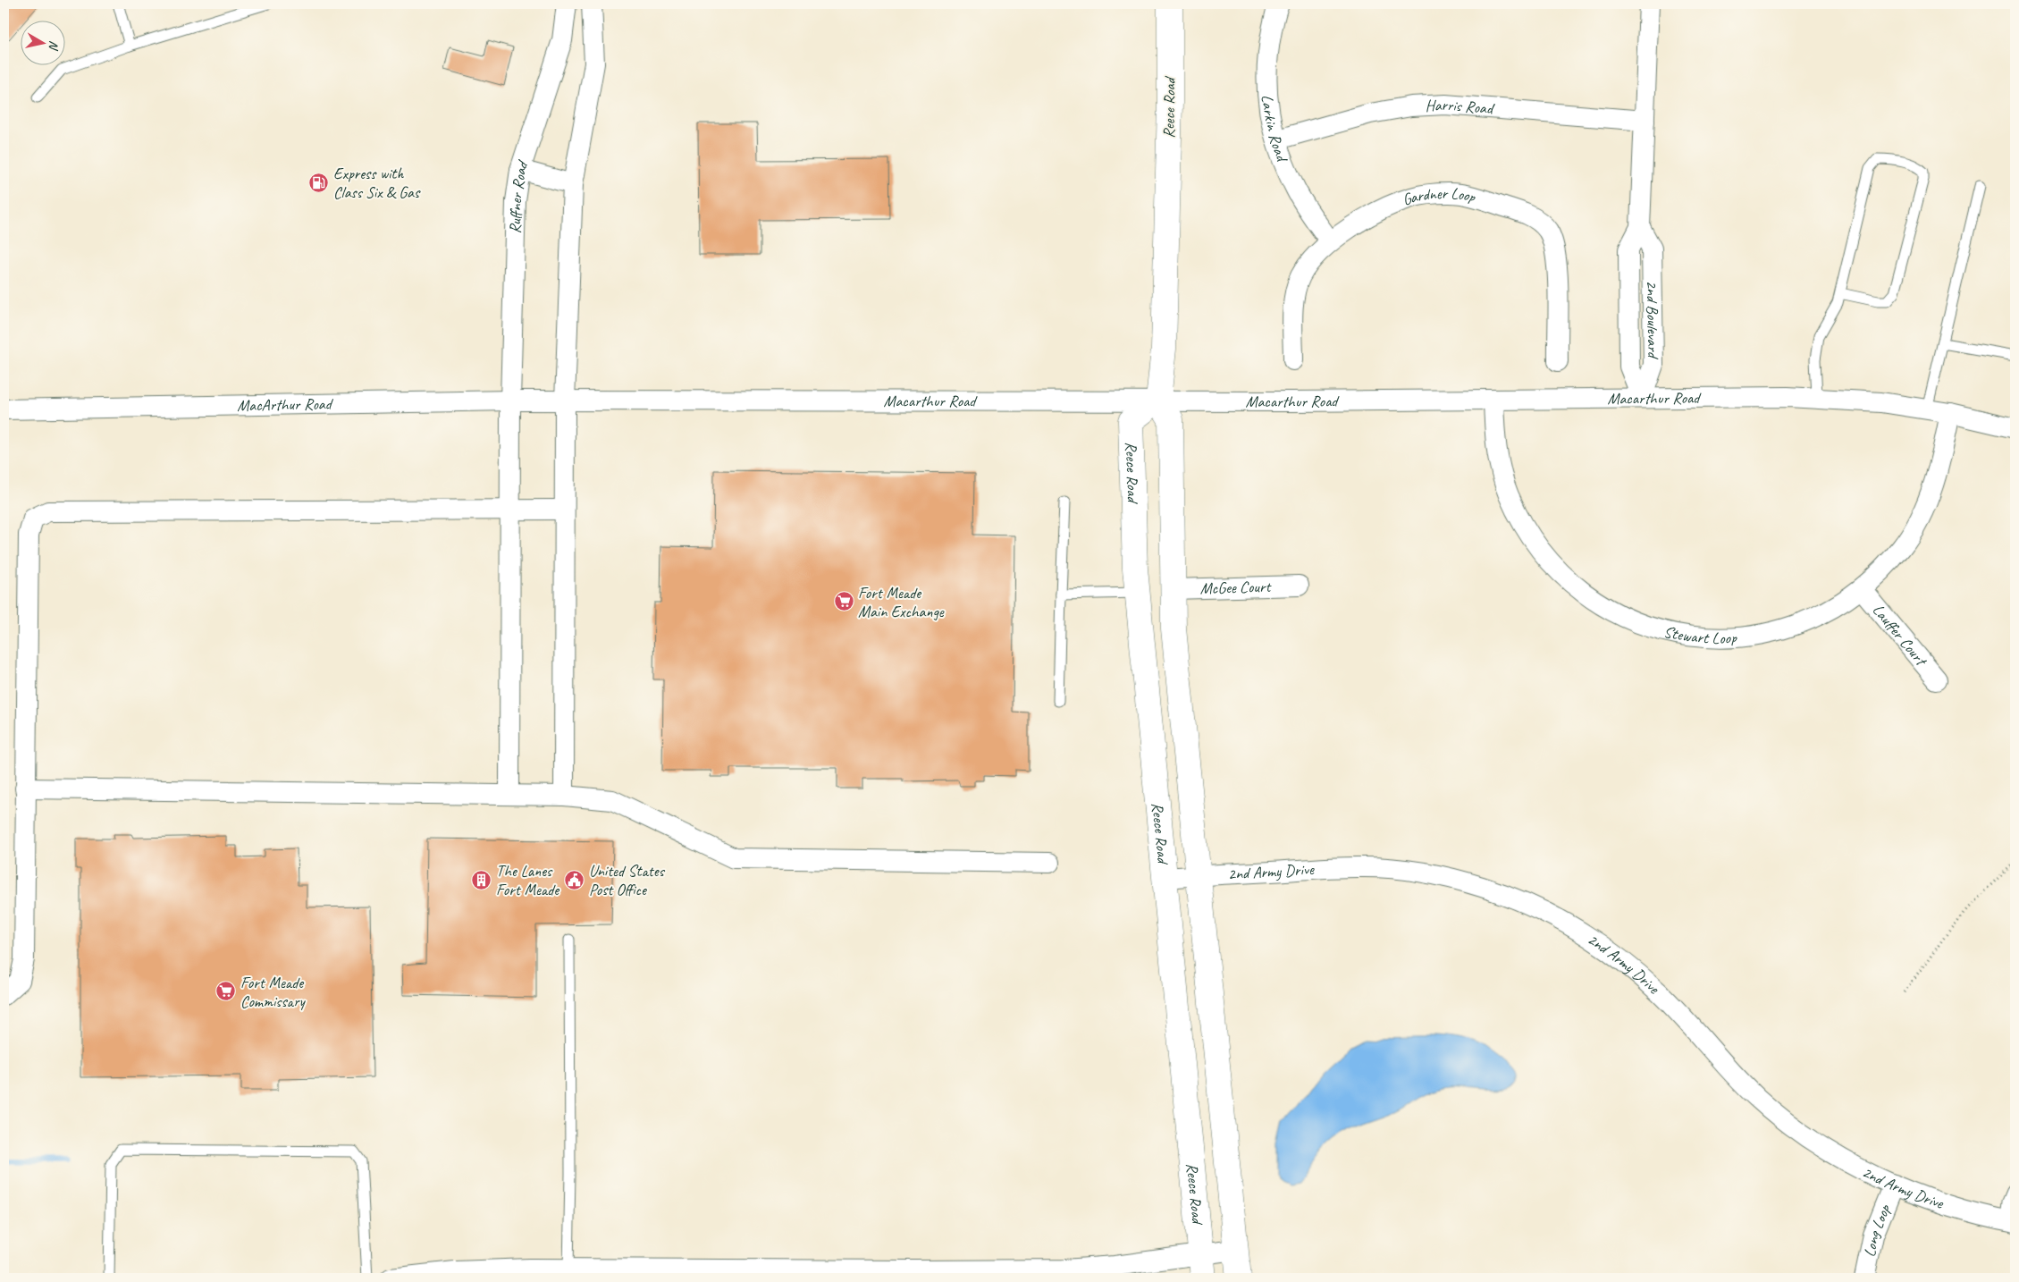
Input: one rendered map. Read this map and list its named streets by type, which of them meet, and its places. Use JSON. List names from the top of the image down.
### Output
{
  "streets": {
    "street": [
      "Harris Road",
      "Reece Road",
      "Larkin Road",
      "Ruffner Road",
      "Gardner Loop",
      "2nd Boulevard",
      "Macarthur Road",
      "MacArthur Road",
      "McGee Court",
      "Stewart Loop",
      "Lauffer Court",
      "2nd Army Drive",
      "Long Loop"
    ]
  },
  "crossings": [
    ["Harris Road", "Larkin Road"],
    ["Harris Road", "2nd Boulevard"],
    ["Reece Road", "Macarthur Road"],
    ["Reece Road", "2nd Army Drive"],
    ["Larkin Road", "Gardner Loop"],
    ["Ruffner Road", "MacArthur Road"],
    ["2nd Boulevard", "Macarthur Road"],
    ["Macarthur Road", "MacArthur Road"],
    ["Macarthur Road", "Stewart Loop"],
    ["Stewart Loop", "Lauffer Court"],
    ["2nd Army Drive", "Long Loop"]
  ],
  "places": {
    "fuel station": ["Express with Class Six & Gas"],
    "supermarket": ["Fort Meade Main Exchange", "Fort Meade Commissary"],
    "building": ["The Lanes Fort Meade"],
    "public building": ["United States Post Office"]
  },
  "north": "right"
}
